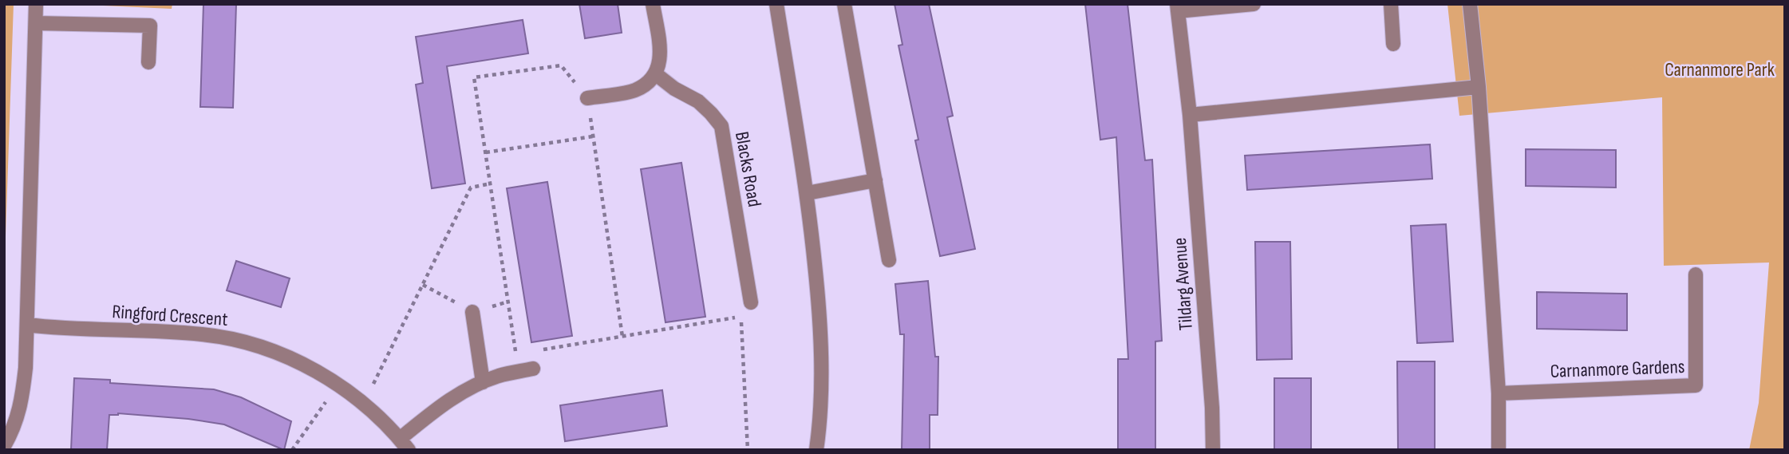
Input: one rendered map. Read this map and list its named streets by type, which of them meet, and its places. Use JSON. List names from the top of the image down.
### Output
{
  "streets": {
    "street": [
      "Blacks Road",
      "Tildarg Avenue",
      "Ringford Crescent",
      "Carnanmore Gardens"
    ]
  },
  "parks": ["Carnanmore Park"]
}
